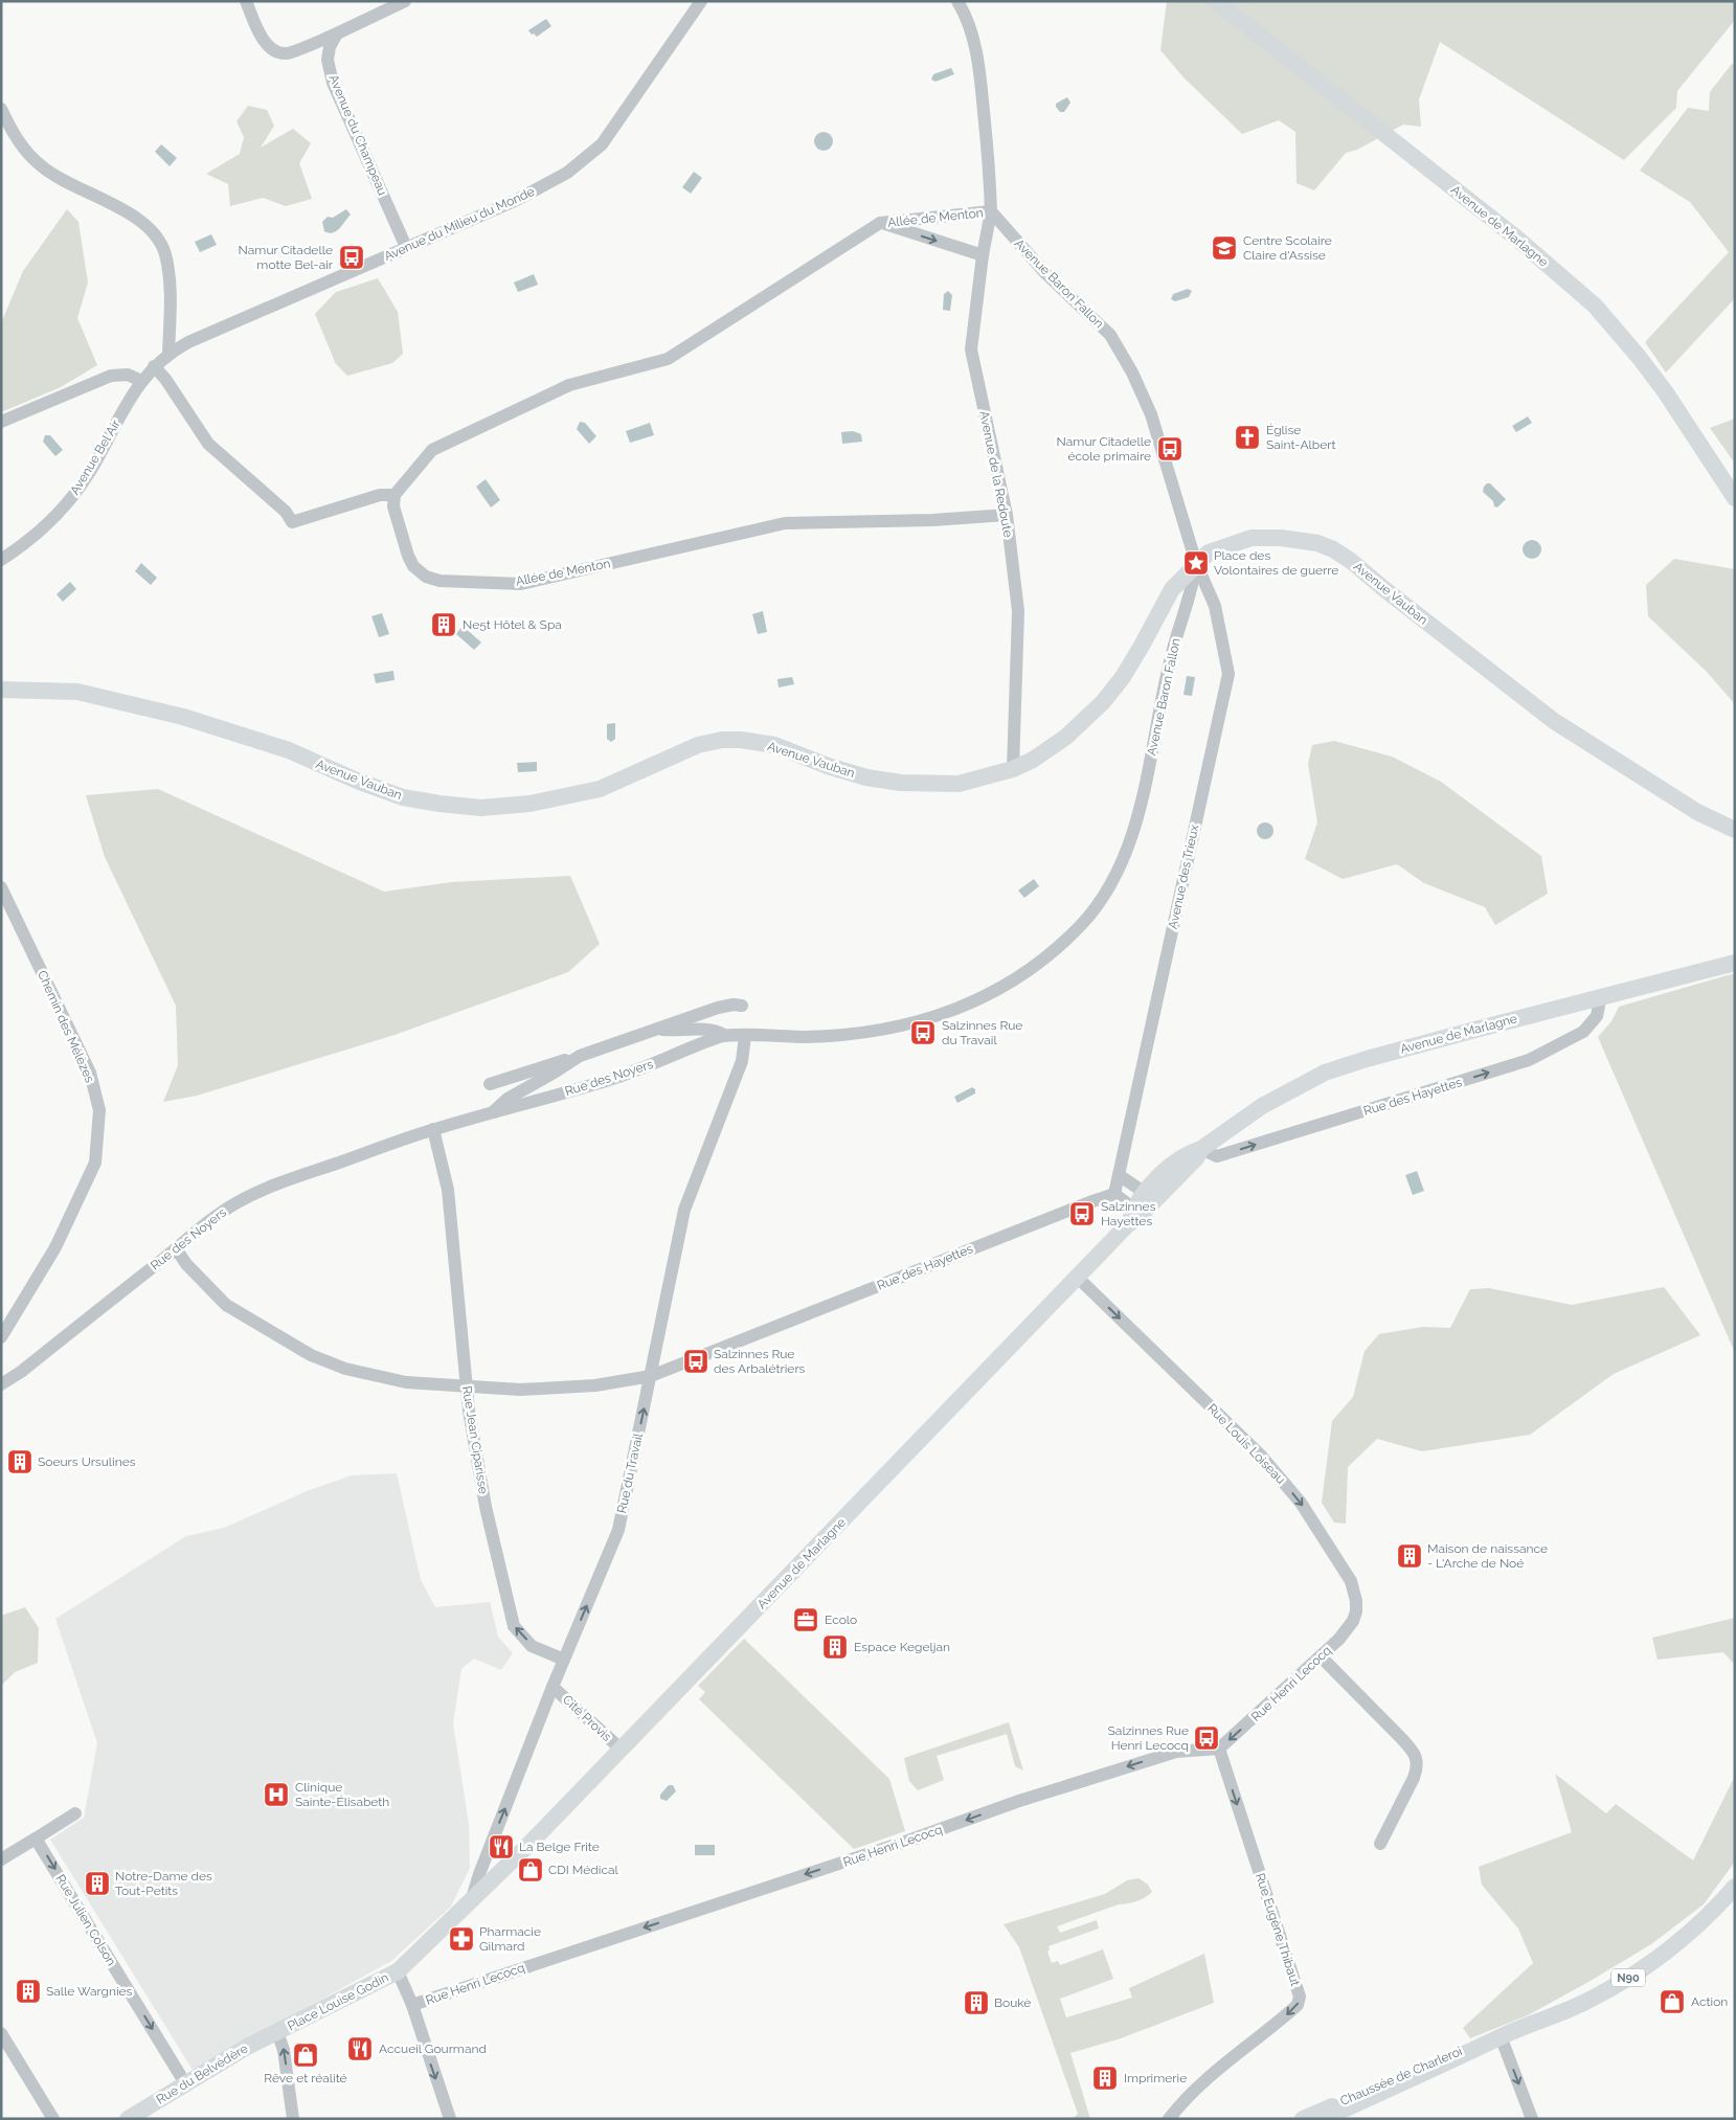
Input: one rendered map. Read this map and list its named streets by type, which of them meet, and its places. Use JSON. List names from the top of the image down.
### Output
{
  "streets": {
    "main road": [
      "Avenue de Marlagne",
      "Avenue Vauban",
      "N90",
      "Place Louise Godin",
      "Rue du Belvédère",
      "Chaussée de Charleroi"
    ],
    "street": [
      "Avenue du Champeau",
      "Allée de Menton",
      "Avenue du Milieu du Monde",
      "Avenue Baron Fallon",
      "Avenue Bel Air",
      "Avenue de la Redoute",
      "Avenue des Trieux",
      "Chemin des Mélèzes",
      "Rue des Noyers",
      "Rue des Hayettes",
      "Rue Jean Ciparisse",
      "Rue Louis Loiseau",
      "Rue du Travail",
      "Rue Henri Lecocq",
      "Cité Provis",
      "Rue Julien Colson",
      "Rue Eugène Thibaut"
    ]
  },
  "crossings": [
    ["Avenue du Champeau", "Avenue du Milieu du Monde"],
    ["Allée de Menton", "Avenue Baron Fallon"],
    ["Allée de Menton", "Avenue de la Redoute"],
    ["Avenue du Milieu du Monde", "Avenue Bel Air"],
    ["Avenue de Marlagne", "Rue des Hayettes"],
    ["Avenue de Marlagne", "Rue Louis Loiseau"],
    ["Avenue de Marlagne", "Rue du Travail"],
    ["Avenue de Marlagne", "Cité Provis"],
    ["Avenue de Marlagne", "Place Louise Godin"],
    ["Avenue Baron Fallon", "Avenue de la Redoute"],
    ["Avenue Baron Fallon", "Avenue Vauban"],
    ["Avenue Baron Fallon", "Avenue des Trieux"],
    ["Avenue Baron Fallon", "Rue des Noyers"],
    ["Avenue Baron Fallon", "Rue du Travail"],
    ["Avenue de la Redoute", "Avenue Vauban"],
    ["Avenue Vauban", "Avenue des Trieux"],
    ["Avenue des Trieux", "Rue des Hayettes"],
    ["Rue des Noyers", "Rue des Hayettes"],
    ["Rue des Noyers", "Rue Jean Ciparisse"],
    ["Rue des Noyers", "Rue du Travail"],
    ["Rue des Hayettes", "Rue Jean Ciparisse"],
    ["Rue des Hayettes", "Rue du Travail"],
    ["Rue Jean Ciparisse", "Rue du Travail"],
    ["Rue Louis Loiseau", "Rue Henri Lecocq"],
    ["Rue du Travail", "Cité Provis"],
    ["Rue du Travail", "Place Louise Godin"],
    ["Rue Henri Lecocq", "Rue Eugène Thibaut"],
    ["Rue Henri Lecocq", "Place Louise Godin"],
    ["Rue Julien Colson", "Rue du Belvédère"],
    ["Place Louise Godin", "Rue du Belvédère"]
  ],
  "one_way": [
    "Rue Jean Ciparisse",
    "Rue Louis Loiseau",
    "Rue du Travail",
    "Rue Henri Lecocq",
    "Rue Julien Colson",
    "Rue Eugène Thibaut"
  ],
  "places": {
    "school or university": ["Centre Scolaire Claire d'Assise"],
    "bus stop": [
      "Namur Citadelle motte Bel-air",
      "Namur Citadelle école primaire",
      "Salzinnes Rue du Travail",
      "Salzinnes Hayettes",
      "Salzinnes Rue des Arbalétriers",
      "Salzinnes Rue Henri Lecocq"
    ],
    "church": ["Église Saint-Albert"],
    "place": ["Place des Volontaires de guerre"],
    "building": [
      "Ne5t Hôtel & Spa",
      "Soeurs Ursulines",
      "Maison de naissance - L'Arche de Noé",
      "Espace Kegeljan",
      "Notre-Dame des Tout-Petits",
      "Salle Wargnies",
      "Boukè",
      "Imprimerie"
    ],
    "office": ["Ecolo"],
    "hospital": ["Clinique Sainte-Élisabeth"],
    "restaurant": ["La Belge Frite", "Accueil Gourmand"],
    "shop": ["CDI Médical", "Action", "Rêve et réalité"],
    "pharmacy": ["Pharmacie Gilmard"]
  }
}
